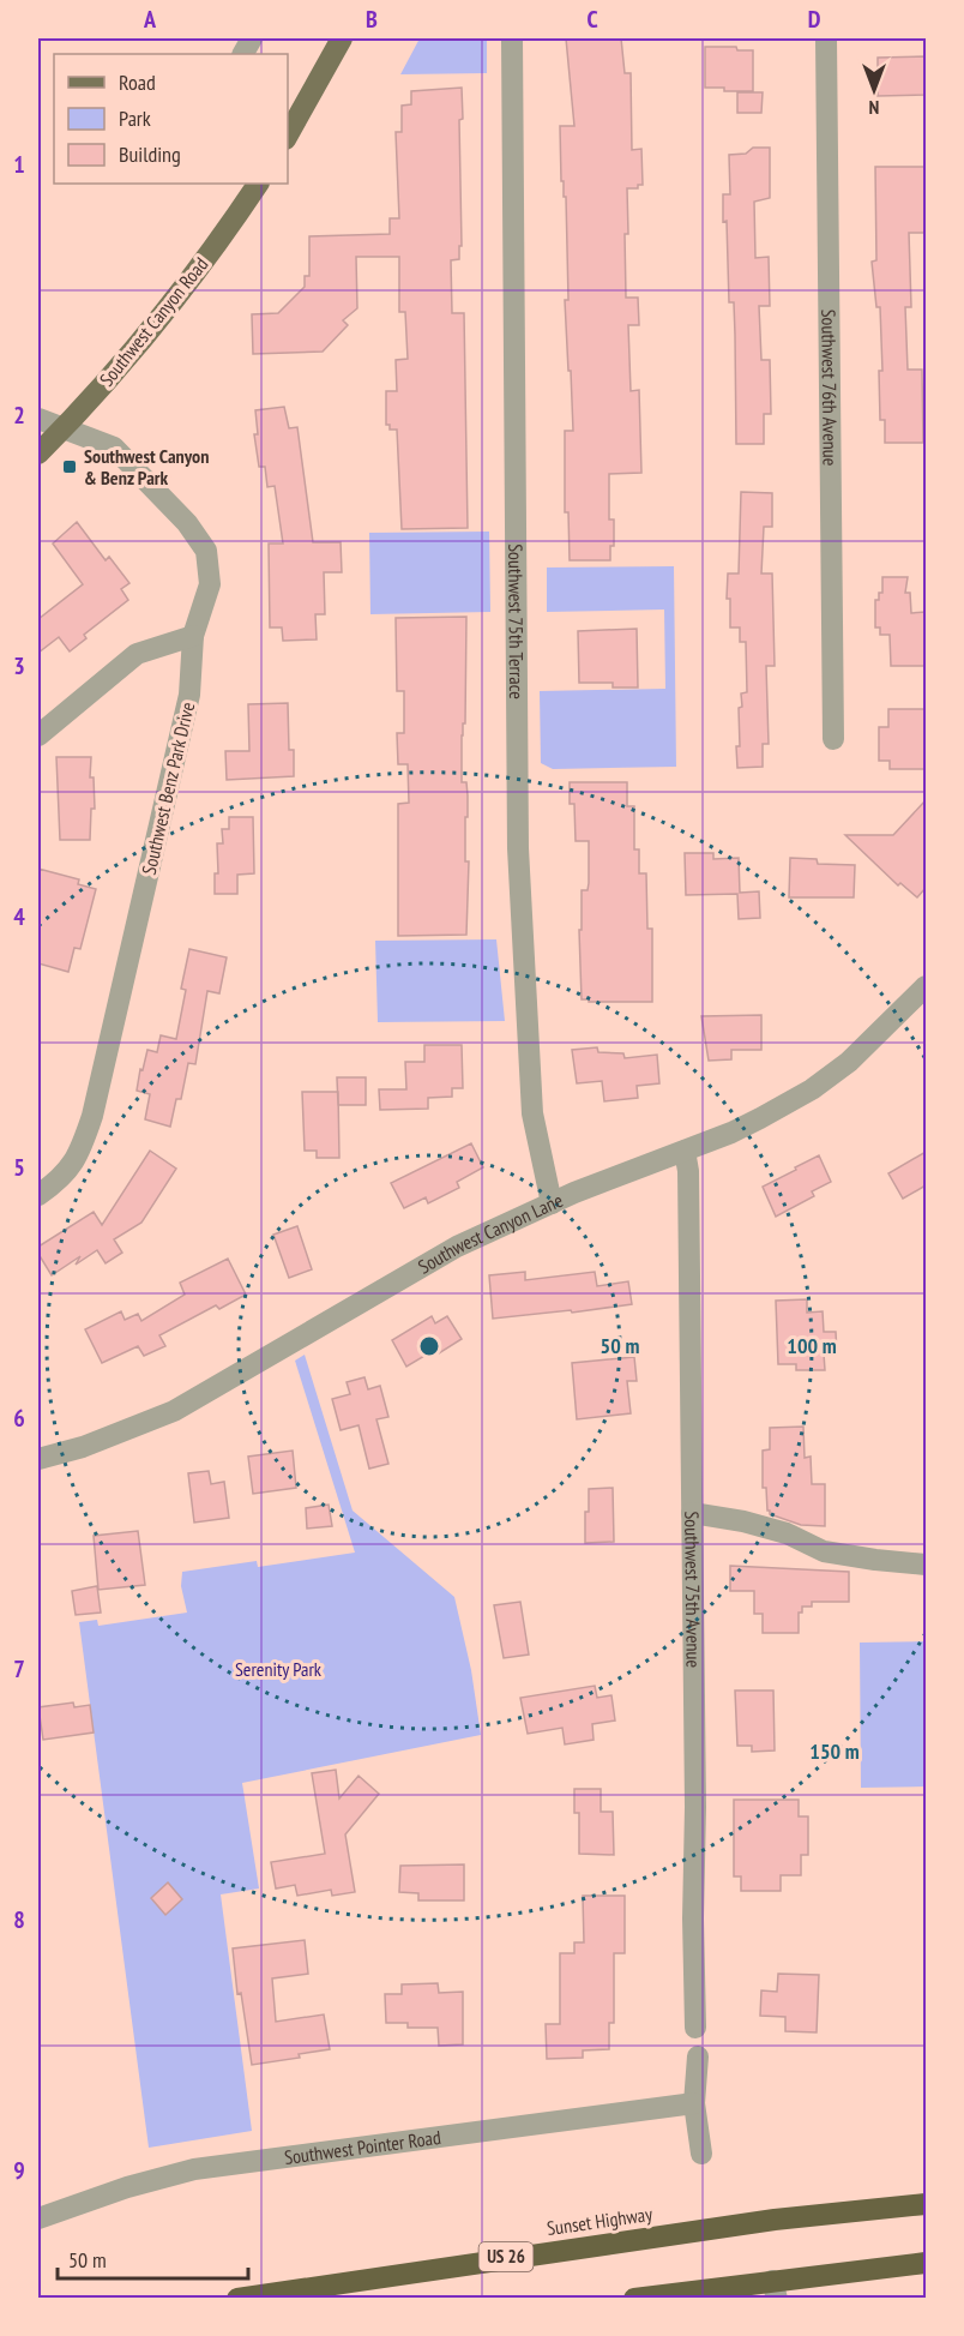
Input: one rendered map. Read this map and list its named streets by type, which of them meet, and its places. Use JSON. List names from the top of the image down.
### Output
{
  "streets": {
    "highway": ["Sunset Highway", "US 26"],
    "main road": ["Southwest Canyon Road"],
    "street": [
      "Southwest 76th Avenue",
      "Southwest 75th Terrace",
      "Southwest Benz Park Drive",
      "Southwest Canyon Lane",
      "Southwest 75th Avenue",
      "Southwest Pointer Road"
    ]
  },
  "crossings": [
    ["Southwest Canyon Road", "Southwest Benz Park Drive"],
    ["Southwest 75th Terrace", "Southwest Canyon Lane"],
    ["Southwest Canyon Lane", "Southwest 75th Avenue"]
  ],
  "parks": ["Serenity Park"],
  "places": {
    "transit": ["Southwest Canyon & Benz Park"]
  },
  "legend": ["Road", "Park", "Building"],
  "scale_bar": "50 m",
  "north": "bottom",
  "grid": {
    "columns": [
      "A",
      "B",
      "C",
      "D"
    ],
    "rows": [
      "1",
      "2",
      "3",
      "4",
      "5",
      "6",
      "7",
      "8",
      "9"
    ]
  },
  "rings": ["50 m", "100 m", "150 m"]
}
